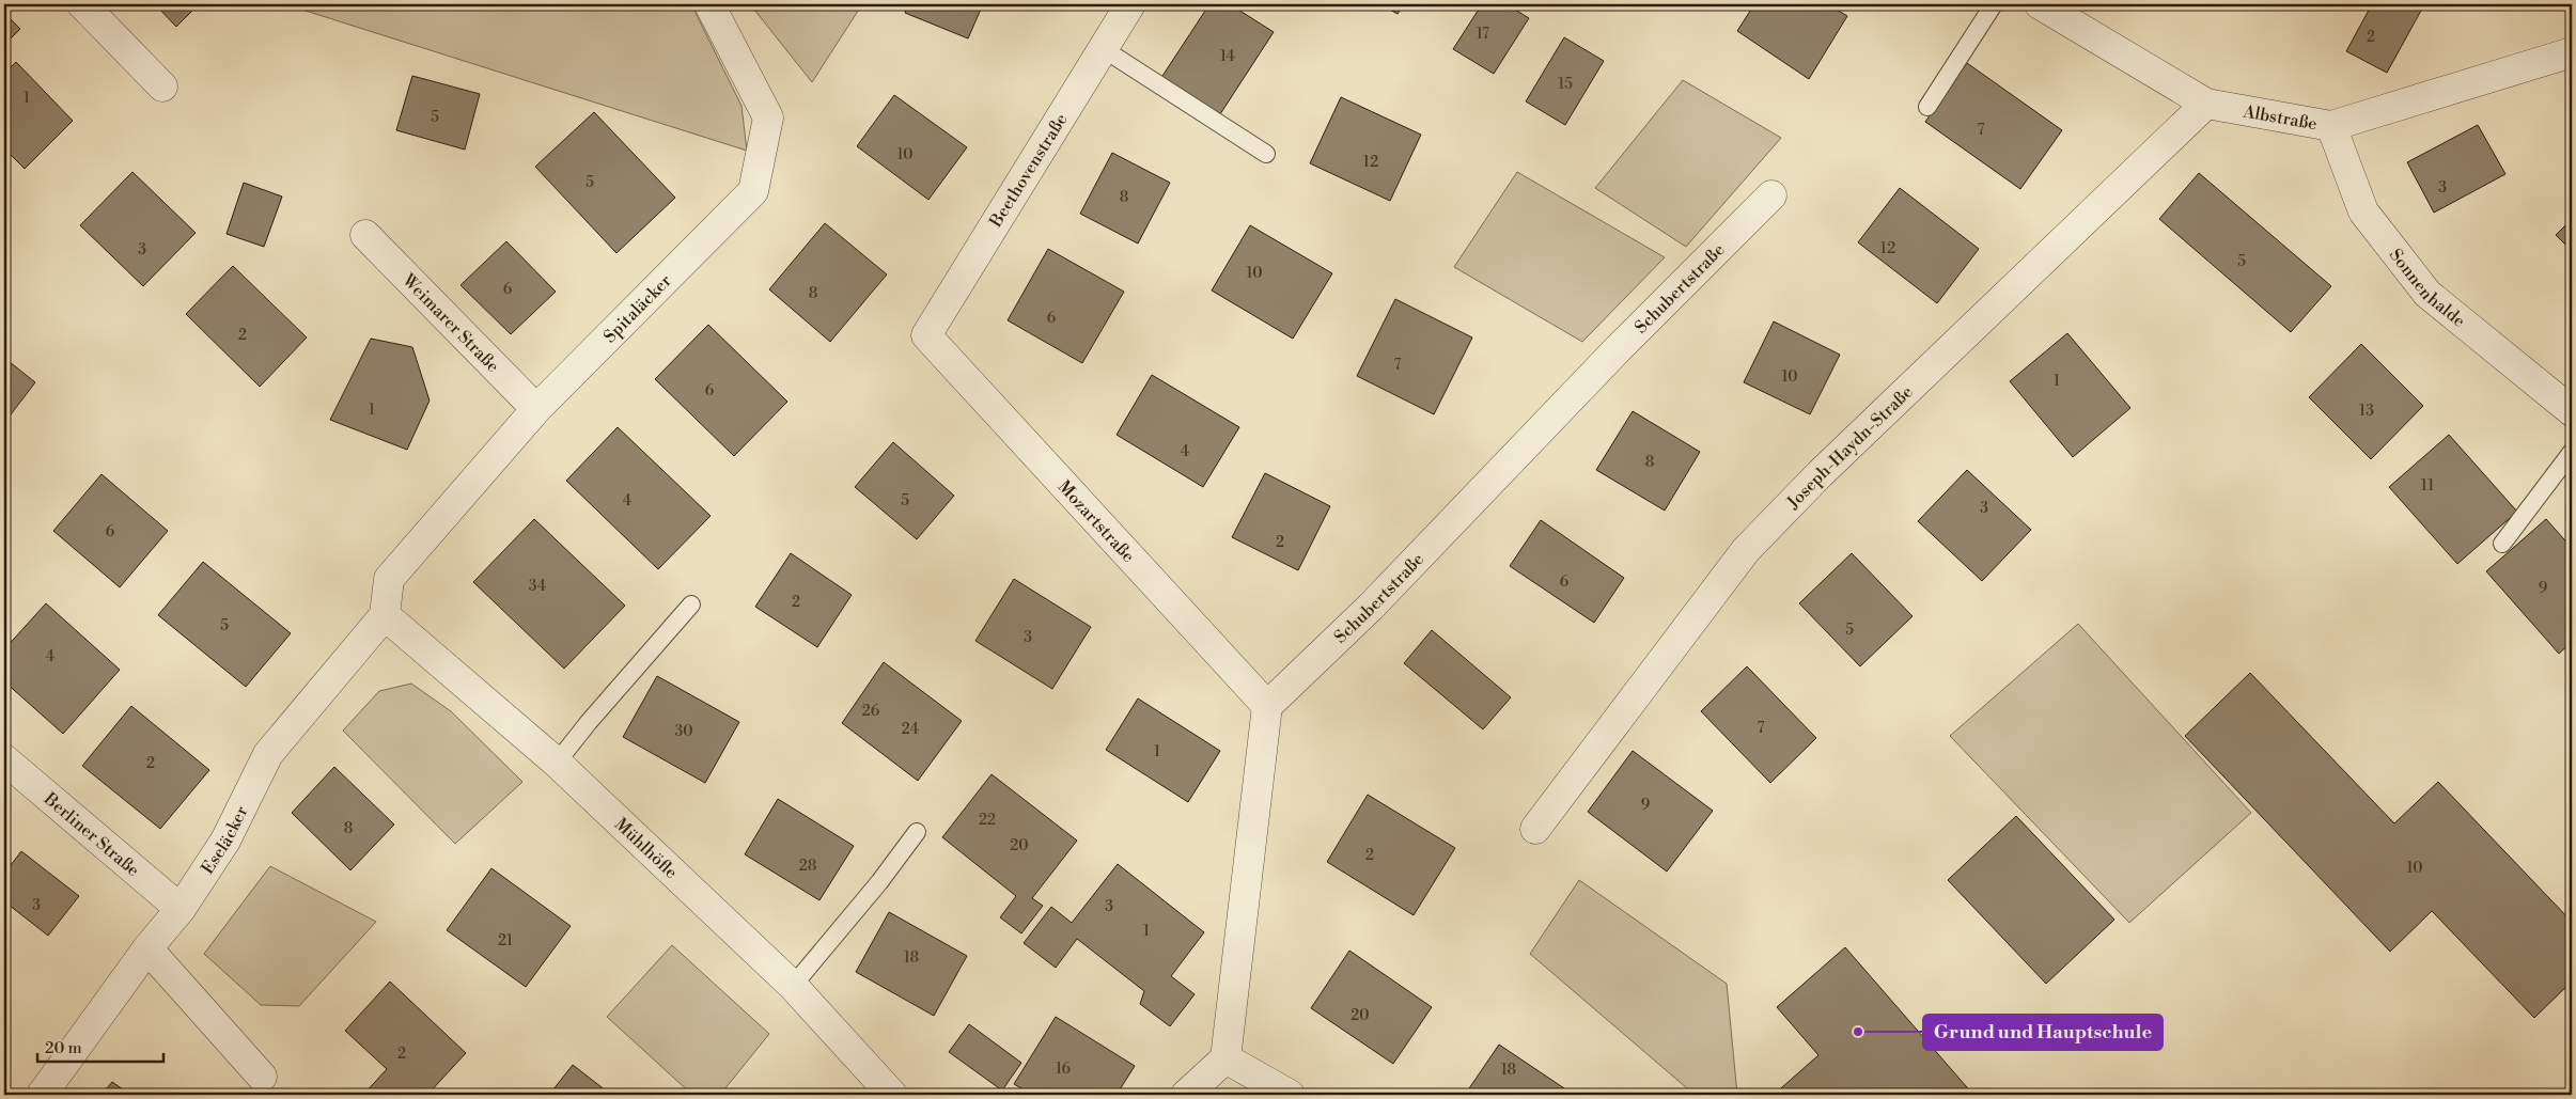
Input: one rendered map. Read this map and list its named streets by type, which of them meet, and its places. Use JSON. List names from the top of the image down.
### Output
{
  "streets": {
    "street": [
      "Albstraße",
      "Beethovenstraße",
      "Sonnenhalde",
      "Schubertstraße",
      "Spitaläcker",
      "Weimarer Straße",
      "Joseph-Haydn-Straße",
      "Mozartstraße",
      "Berliner Straße",
      "Eseläcker",
      "Mühlhöfle"
    ]
  },
  "crossings": [
    ["Albstraße", "Sonnenhalde"],
    ["Albstraße", "Joseph-Haydn-Straße"],
    ["Beethovenstraße", "Mozartstraße"],
    ["Schubertstraße", "Mozartstraße"],
    ["Spitaläcker", "Weimarer Straße"],
    ["Spitaläcker", "Eseläcker"],
    ["Spitaläcker", "Mühlhöfle"],
    ["Berliner Straße", "Eseläcker"],
    ["Eseläcker", "Mühlhöfle"]
  ],
  "places": ["Grund und Hauptschule"],
  "house_numbers": [
    "17",
    "2",
    "14",
    "15",
    "1",
    "5",
    "7",
    "10",
    "12",
    "5",
    "3",
    "8",
    "12",
    "3",
    "5",
    "10",
    "6",
    "8",
    "6",
    "2",
    "7",
    "10",
    "1",
    "6",
    "1",
    "13",
    "4",
    "8",
    "11",
    "4",
    "5",
    "3",
    "6",
    "2",
    "6",
    "34",
    "9",
    "2",
    "5",
    "5",
    "3",
    "4",
    "26",
    "7",
    "24",
    "30",
    "1",
    "2",
    "9",
    "22",
    "8",
    "20",
    "2",
    "28",
    "10",
    "3",
    "3",
    "1",
    "21",
    "18",
    "20",
    "2",
    "16",
    "18"
  ],
  "scale_bar": "20 m"
}
